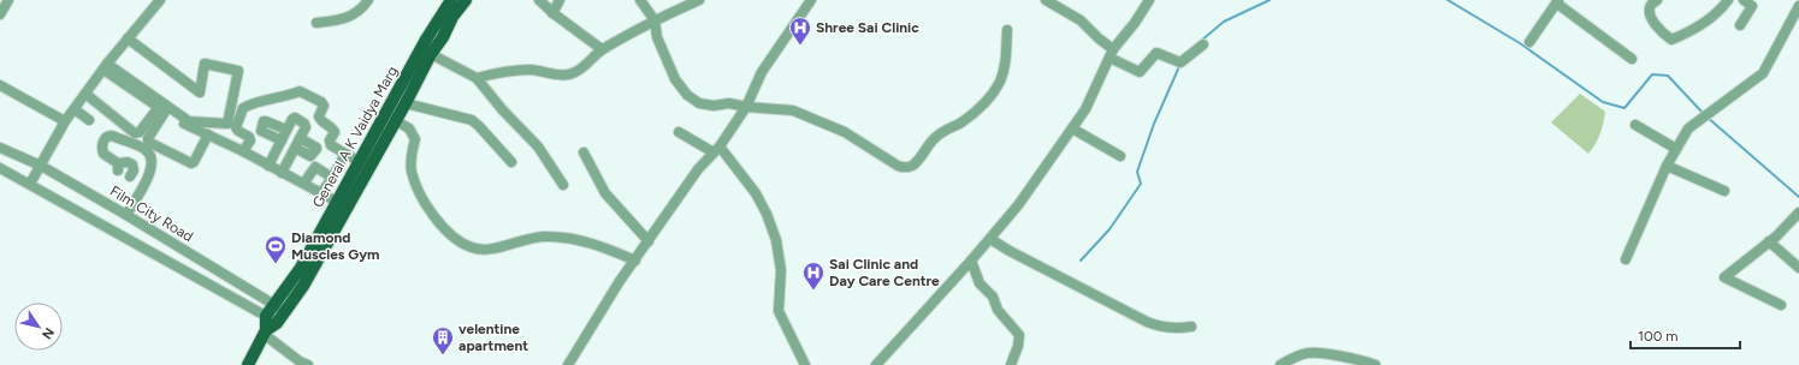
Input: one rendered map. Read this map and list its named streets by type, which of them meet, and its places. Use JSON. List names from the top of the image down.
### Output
{
  "streets": {
    "main road": ["General A K Vaidya Marg"],
    "street": ["Film City Road"]
  },
  "crossings": [
    ["General A K Vaidya Marg", "Film City Road"]
  ],
  "places": {
    "hospital": ["Shree Sai Clinic", "Sai Clinic and Day Care Centre"],
    "sports": ["Diamond Muscles Gym"],
    "building": ["velentine apartment"]
  },
  "scale_bar": "100 m",
  "north": "bottom right"
}
